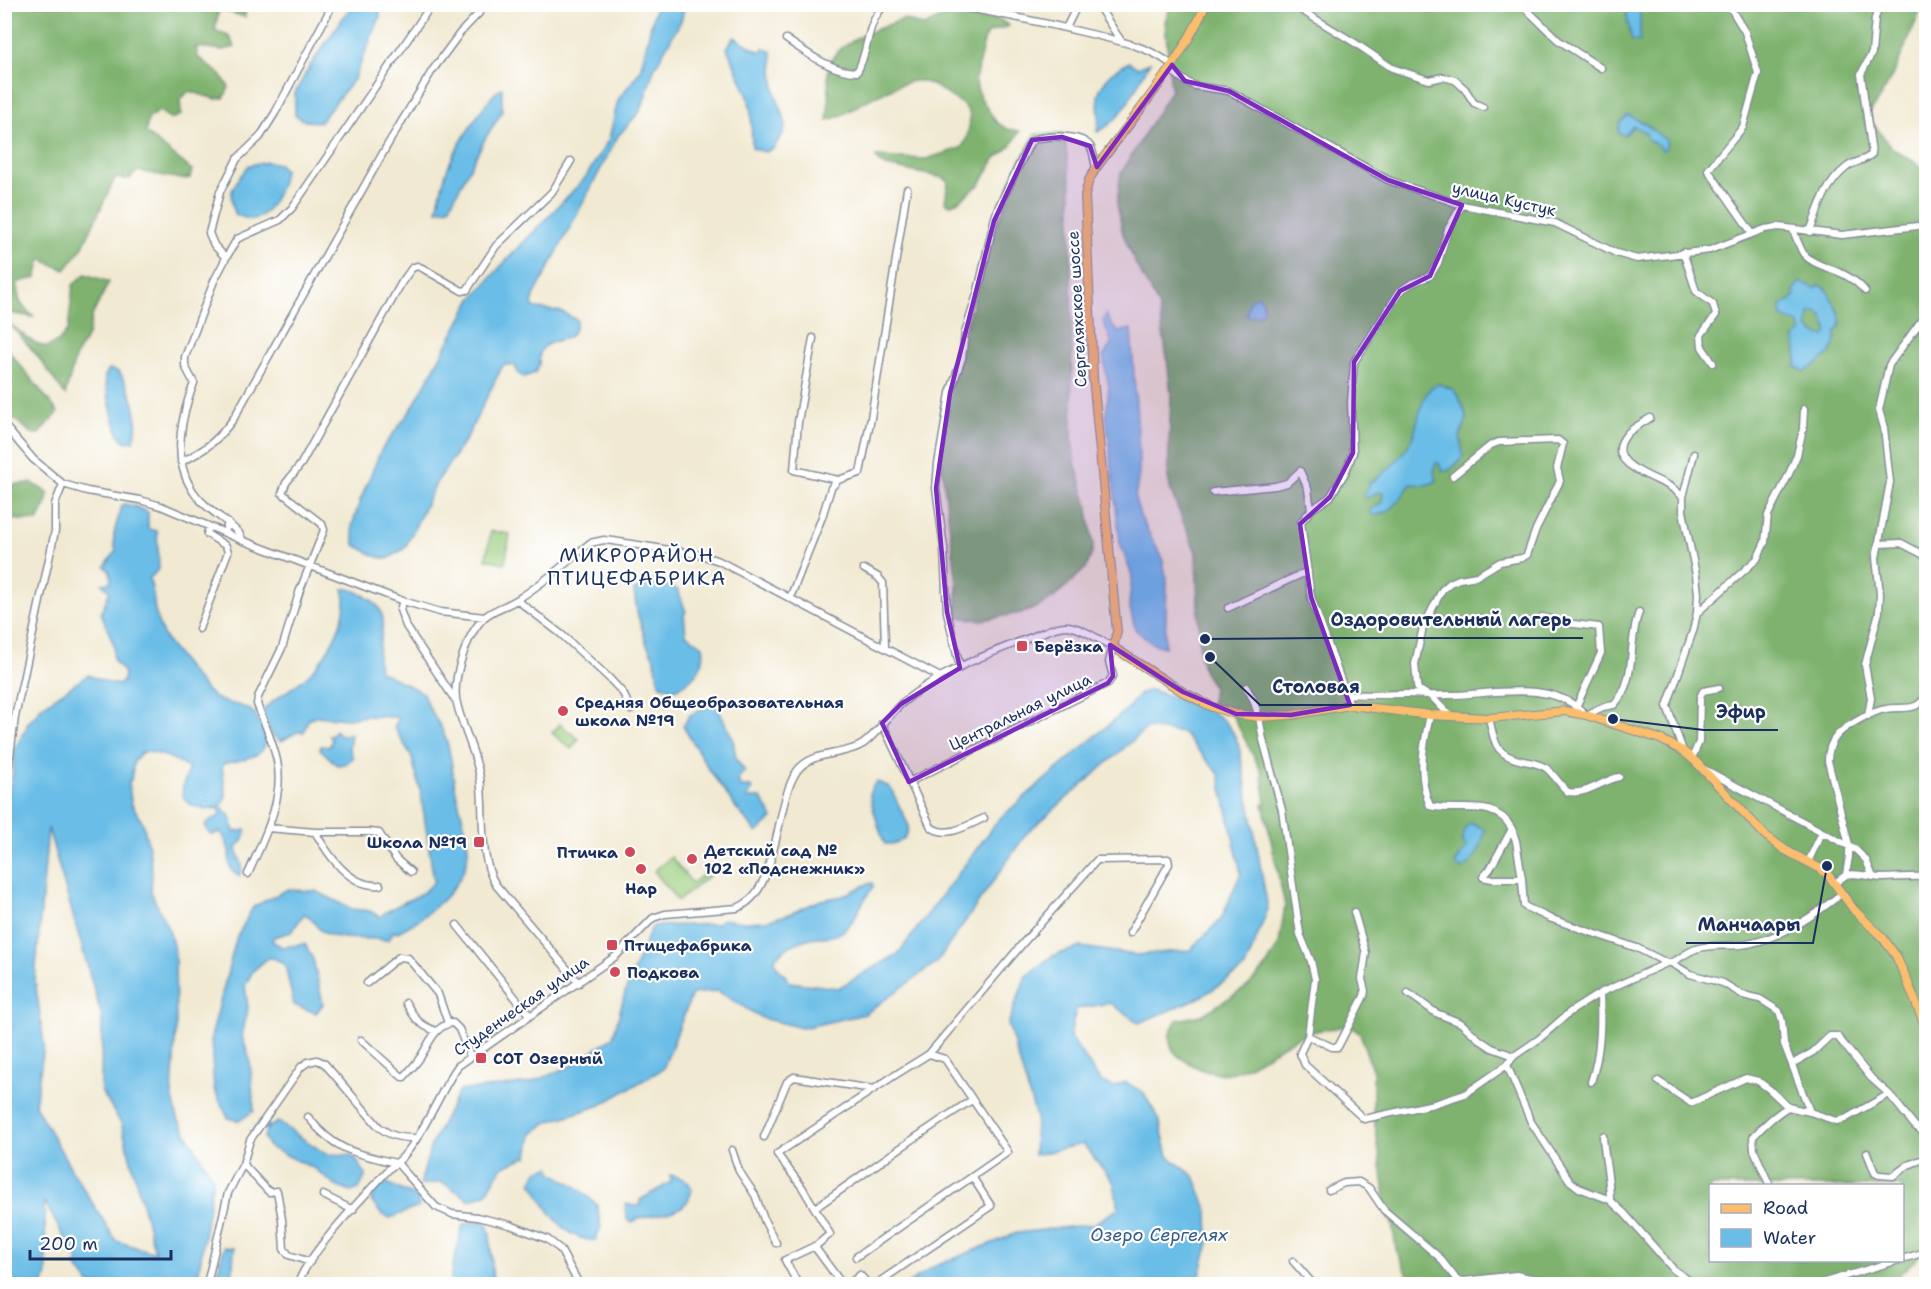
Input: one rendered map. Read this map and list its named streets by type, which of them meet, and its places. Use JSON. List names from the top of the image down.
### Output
{
  "streets": {
    "main road": ["Сергеляхское шоссе"],
    "street": ["улица Кустук", "Центральная улица", "Студенческая улица"]
  },
  "crossings": [
    ["улица Кустук", "Сергеляхское шоссе"],
    ["Сергеляхское шоссе", "Центральная улица"],
    ["Сергеляхское шоссе", "Студенческая улица"],
    ["Центральная улица", "Студенческая улица"]
  ],
  "districts": ["МИКРОРАЙОН ПТИЦЕФАБРИКА"],
  "water": ["Озеро Сергелях"],
  "places": {
    "other": [
      "Оздоровительный лагерь",
      "Столовая",
      "Средняя Общеобразовательная школа №19",
      "Эфир",
      "Птичка",
      "Детский сад № 102 «Подснежник»",
      "Манчаары",
      "Нар",
      "Подкова"
    ],
    "transit": [
      "Берёзка",
      "Школа №19",
      "Птицефабрика",
      "СОТ Озерный"
    ]
  },
  "legend": ["Road", "Water"],
  "scale_bar": "200 m"
}
